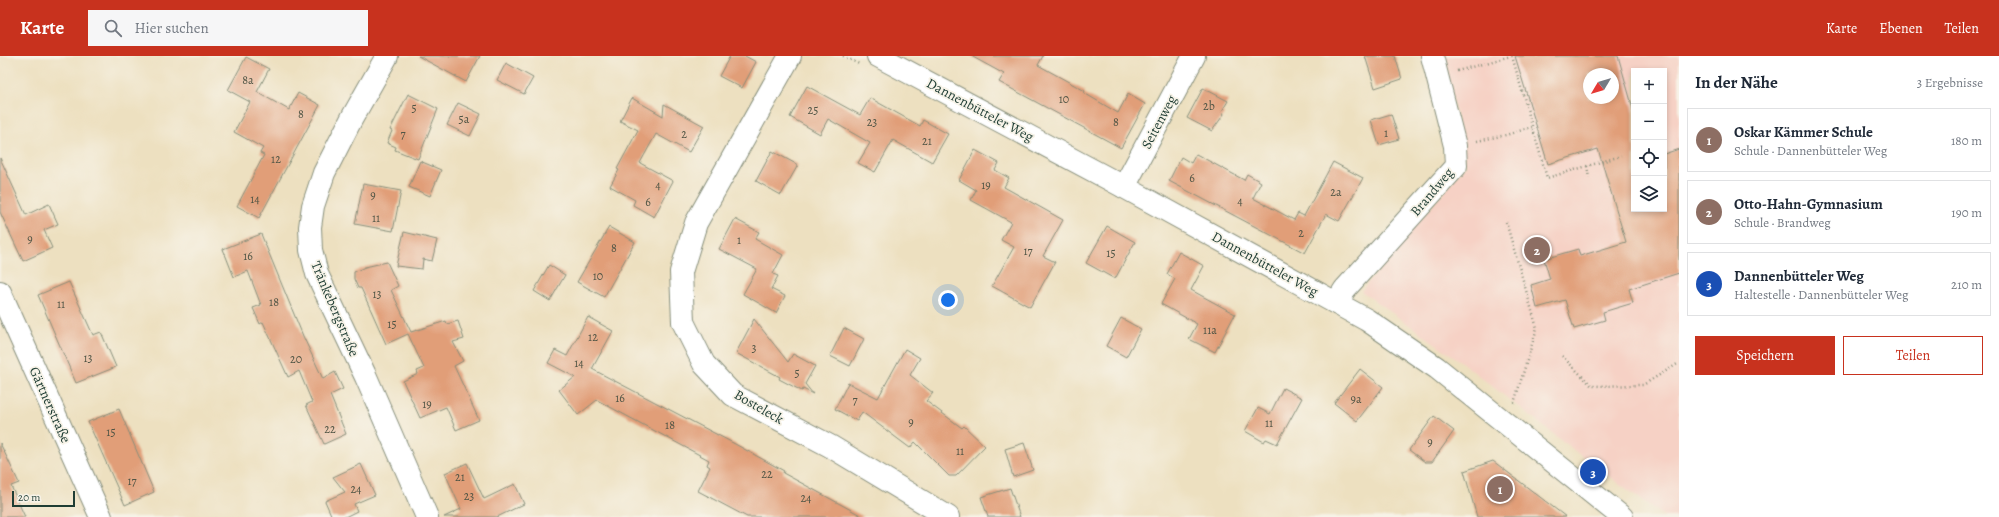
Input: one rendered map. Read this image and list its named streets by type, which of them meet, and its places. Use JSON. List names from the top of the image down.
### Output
{
  "streets": {
    "street": [
      "Dannenbütteler Weg",
      "Seitenweg",
      "Brandweg",
      "Tränkebergstraße",
      "Gärtnerstraße",
      "Bosteleck"
    ]
  },
  "crossings": [
    ["Dannenbütteler Weg", "Seitenweg"],
    ["Dannenbütteler Weg", "Brandweg"]
  ],
  "house_numbers": [
    "8a",
    "10",
    "2b",
    "5",
    "25",
    "8",
    "5a",
    "23",
    "8",
    "1",
    "7",
    "2",
    "21",
    "12",
    "6",
    "4",
    "19",
    "2a",
    "9",
    "14",
    "4",
    "6",
    "11",
    "2",
    "9",
    "1",
    "8",
    "17",
    "15",
    "16",
    "10",
    "13",
    "18",
    "11",
    "15",
    "11a",
    "12",
    "3",
    "13",
    "20",
    "14",
    "5",
    "16",
    "9a",
    "7",
    "19",
    "9",
    "11",
    "18",
    "22",
    "15",
    "9",
    "11",
    "22",
    "21",
    "17",
    "24",
    "23",
    "24"
  ],
  "scale_bar": "20 m",
  "north": "bottom left",
  "page": {
    "header": "Karte",
    "search": "Hier suchen",
    "nav": ["Karte", "Ebenen", "Teilen"],
    "heading": ["In der Nähe", "3 Ergebnisse"],
    "map_buttons": ["+", "−"],
    "list": [
      {
        "mark": "1",
        "name": "Oskar Kämmer Schule",
        "note": "Schule · Dannenbütteler Weg",
        "value": "180 m"
      },
      {
        "mark": "2",
        "name": "Otto-Hahn-Gymnasium",
        "note": "Schule · Brandweg",
        "value": "190 m"
      },
      {
        "mark": "3",
        "name": "Dannenbütteler Weg",
        "note": "Haltestelle · Dannenbütteler Weg",
        "value": "210 m"
      }
    ],
    "pins": ["2", "3", "1"],
    "buttons": ["Speichern", "Teilen"],
    "scale": "20 m"
  }
}
